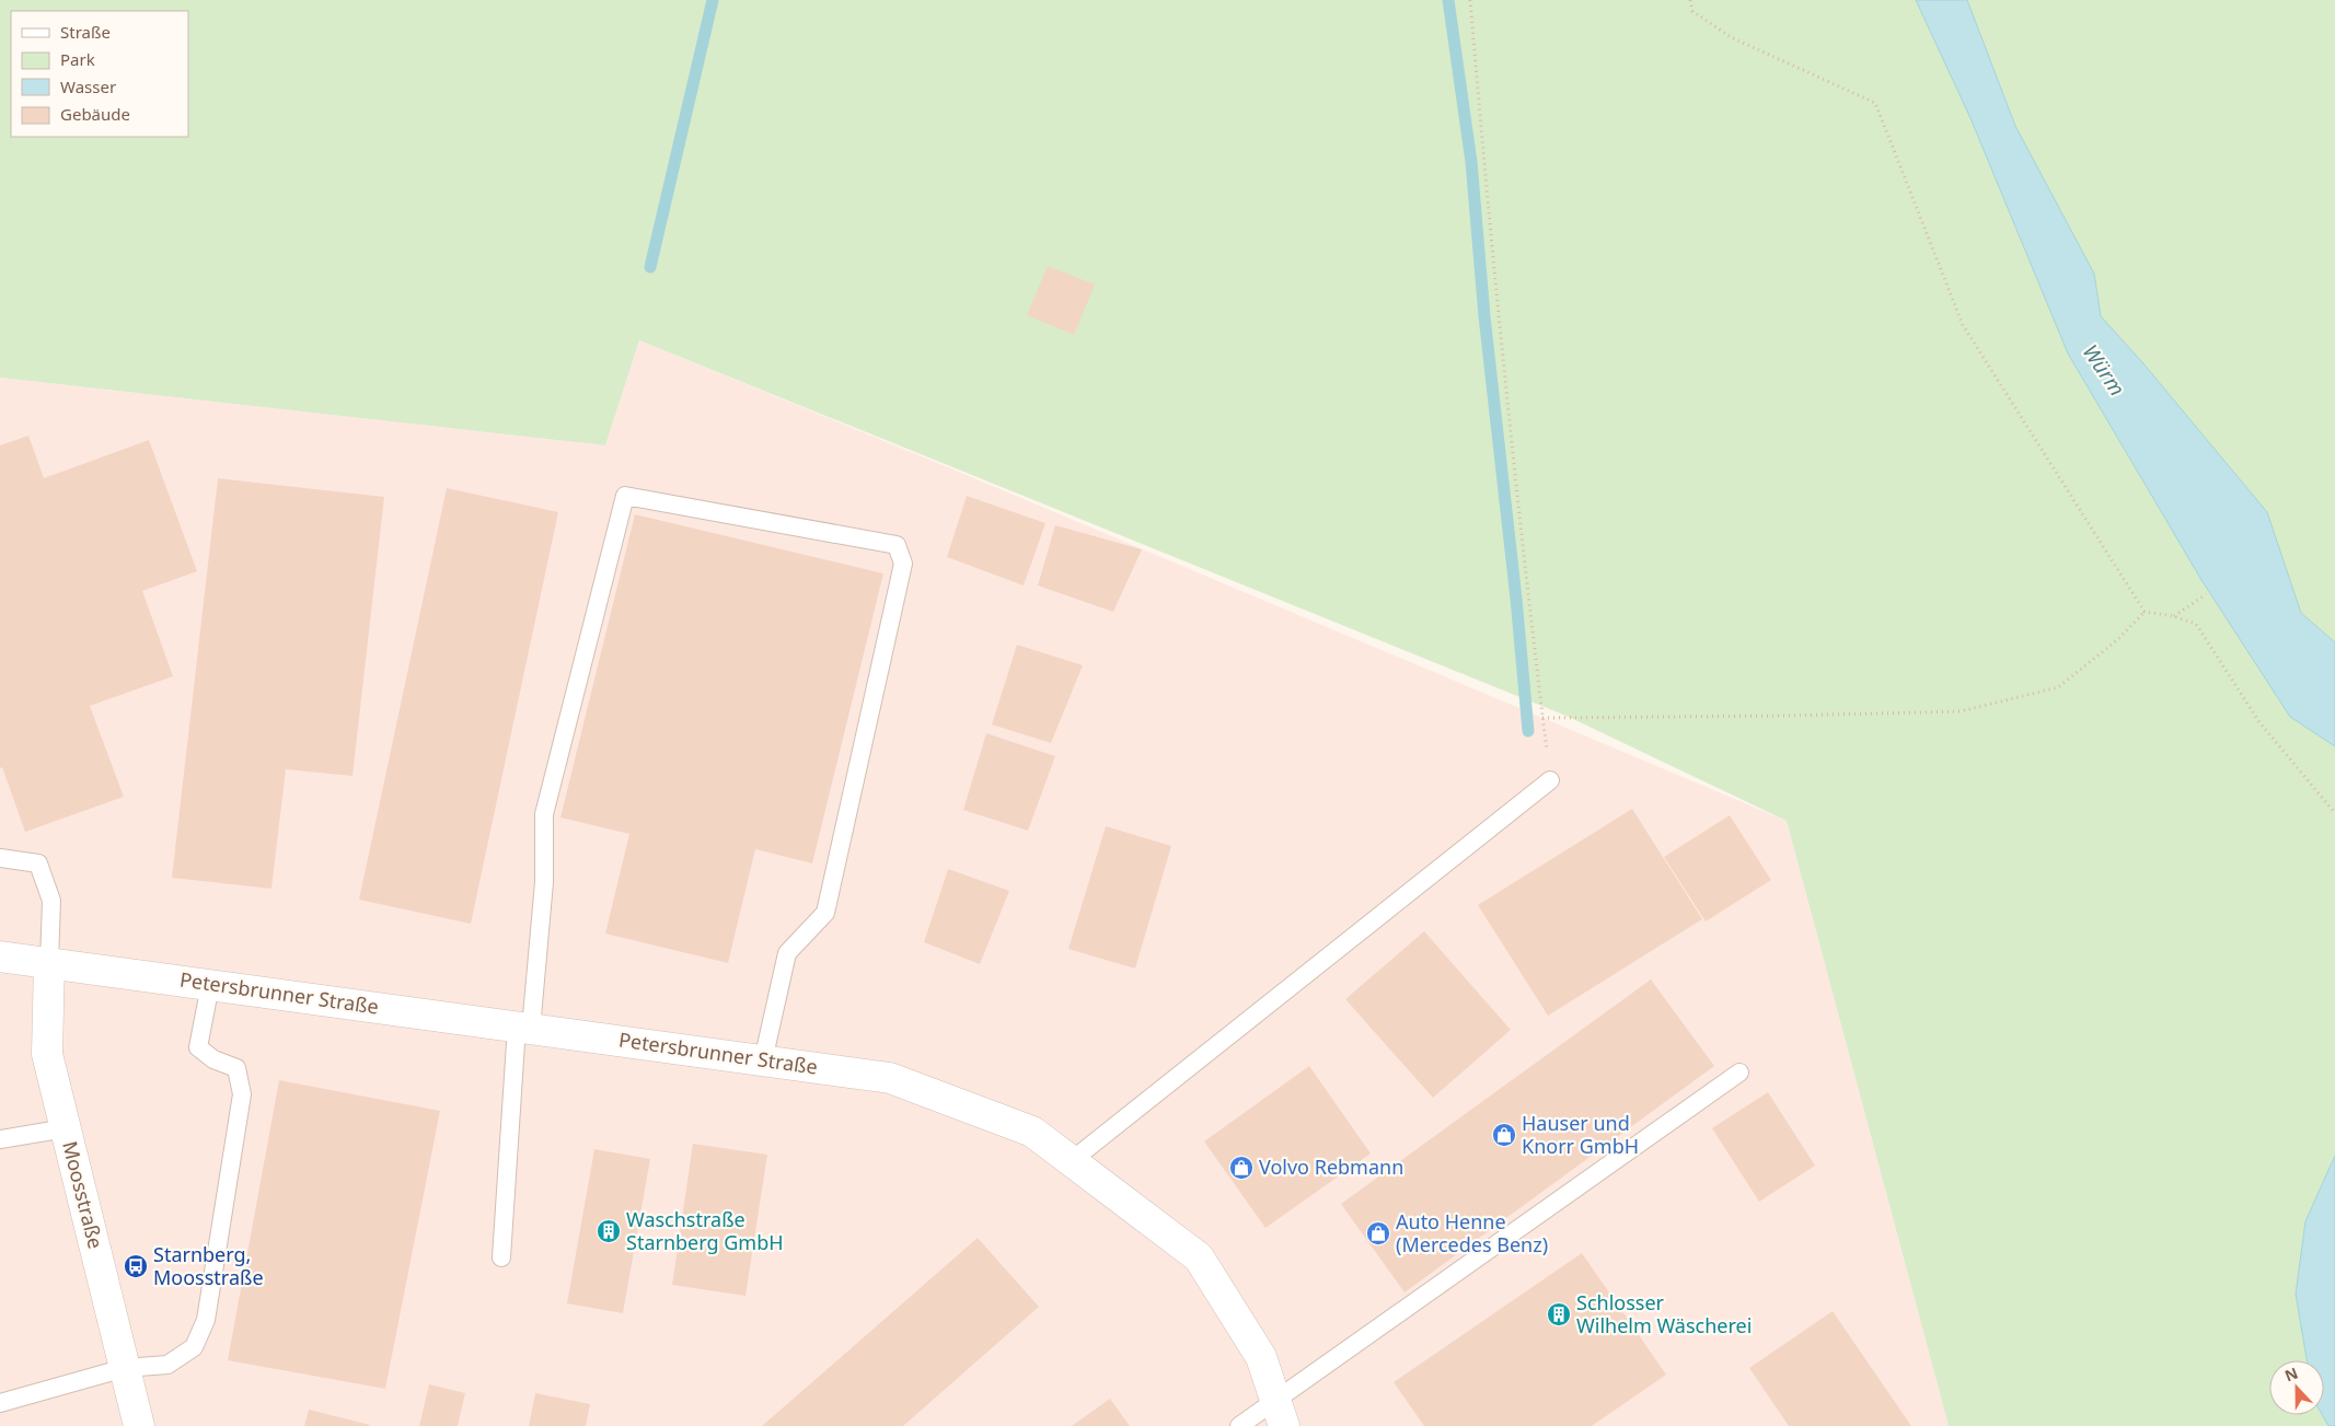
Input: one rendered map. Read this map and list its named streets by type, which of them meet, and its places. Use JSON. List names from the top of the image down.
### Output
{
  "streets": {
    "street": ["Petersbrunner Straße", "Moosstraße"]
  },
  "crossings": [
    ["Petersbrunner Straße", "Moosstraße"]
  ],
  "water": ["Würm"],
  "places": {
    "shop": ["Hauser und Knorr GmbH", "Volvo Rebmann", "Auto Henne (Mercedes Benz)"],
    "building": ["Waschstraße Starnberg GmbH", "Schlosser Wilhelm Wäscherei"],
    "bus stop": ["Starnberg, Moosstraße"]
  },
  "legend": [
    "Straße",
    "Park",
    "Wasser",
    "Gebäude"
  ],
  "north": "top"
}
